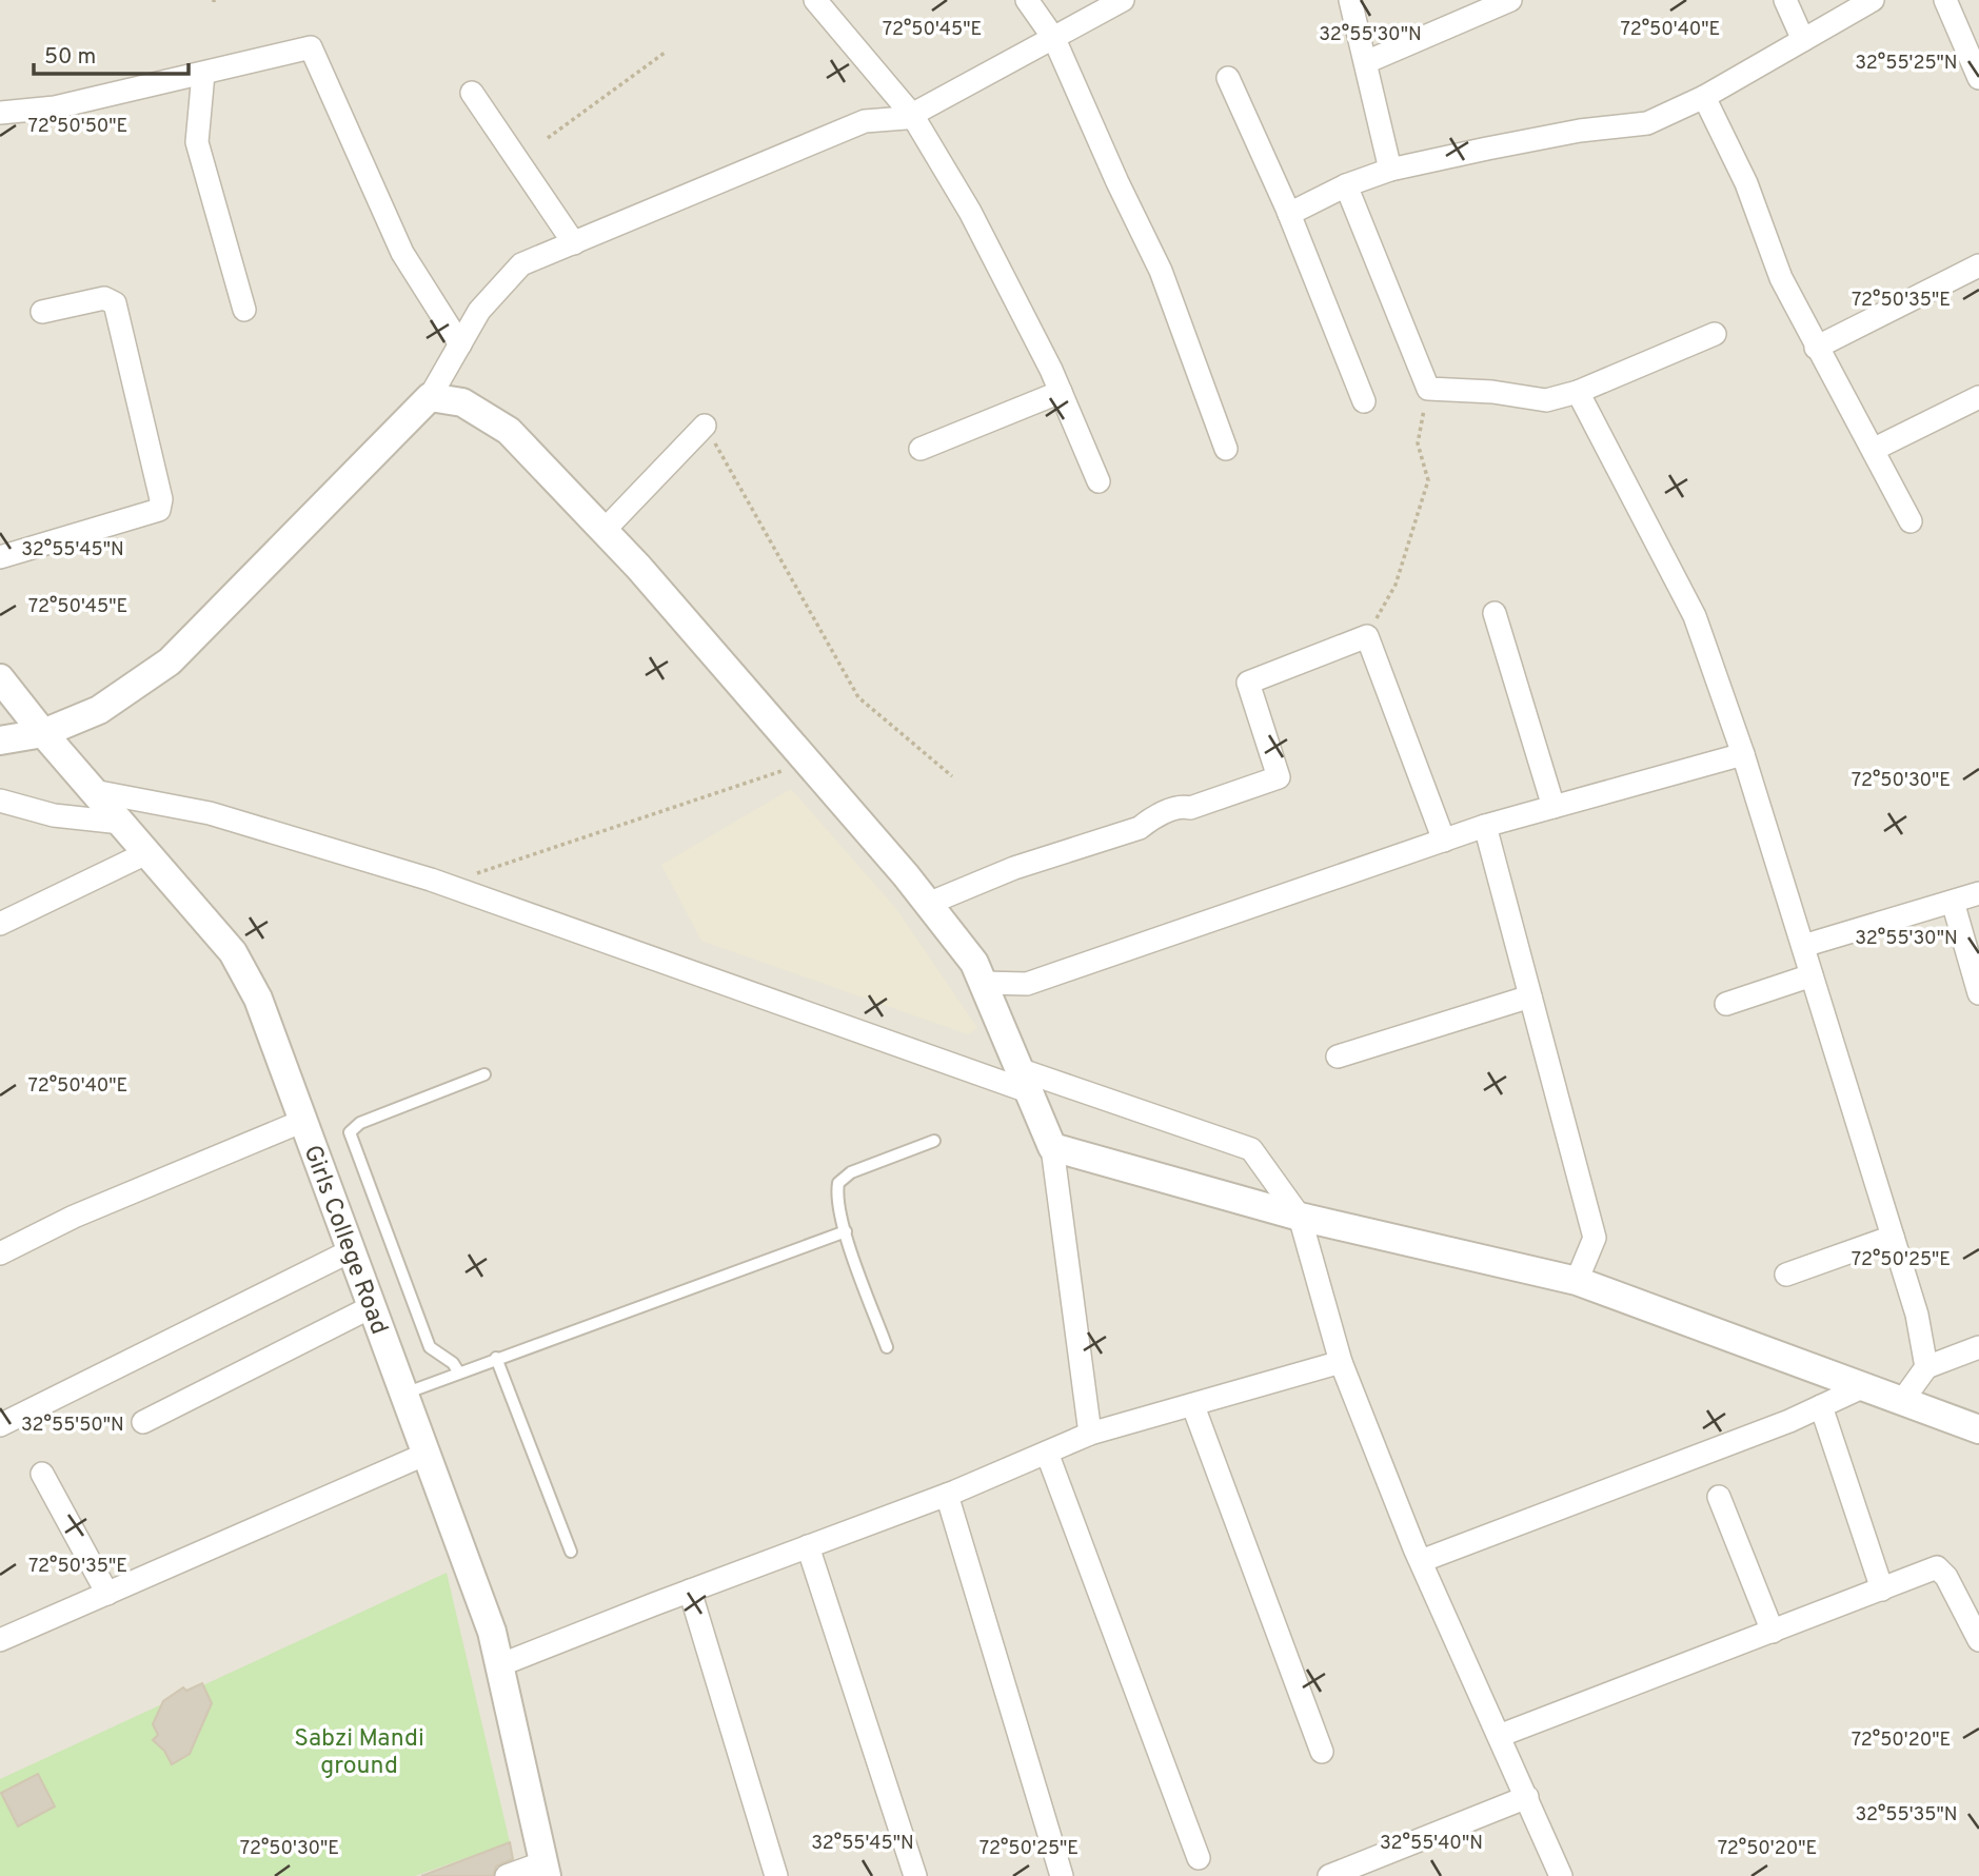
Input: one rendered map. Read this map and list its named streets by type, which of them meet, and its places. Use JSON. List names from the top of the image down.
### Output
{
  "streets": {
    "street": ["Girls College Road"]
  },
  "parks": ["Sabzi Mandi ground"],
  "scale_bar": "50 m",
  "coordinates": [
    "72°50'45\"E",
    "72°50'40\"E",
    "32°55'30\"N",
    "32°55'25\"N",
    "72°50'50\"E",
    "72°50'35\"E",
    "32°55'45\"N",
    "72°50'30\"E",
    "72°50'25\"E",
    "32°55'50\"N",
    "72°50'20\"E",
    "32°55'35\"N",
    "32°55'40\"N"
  ]
}
